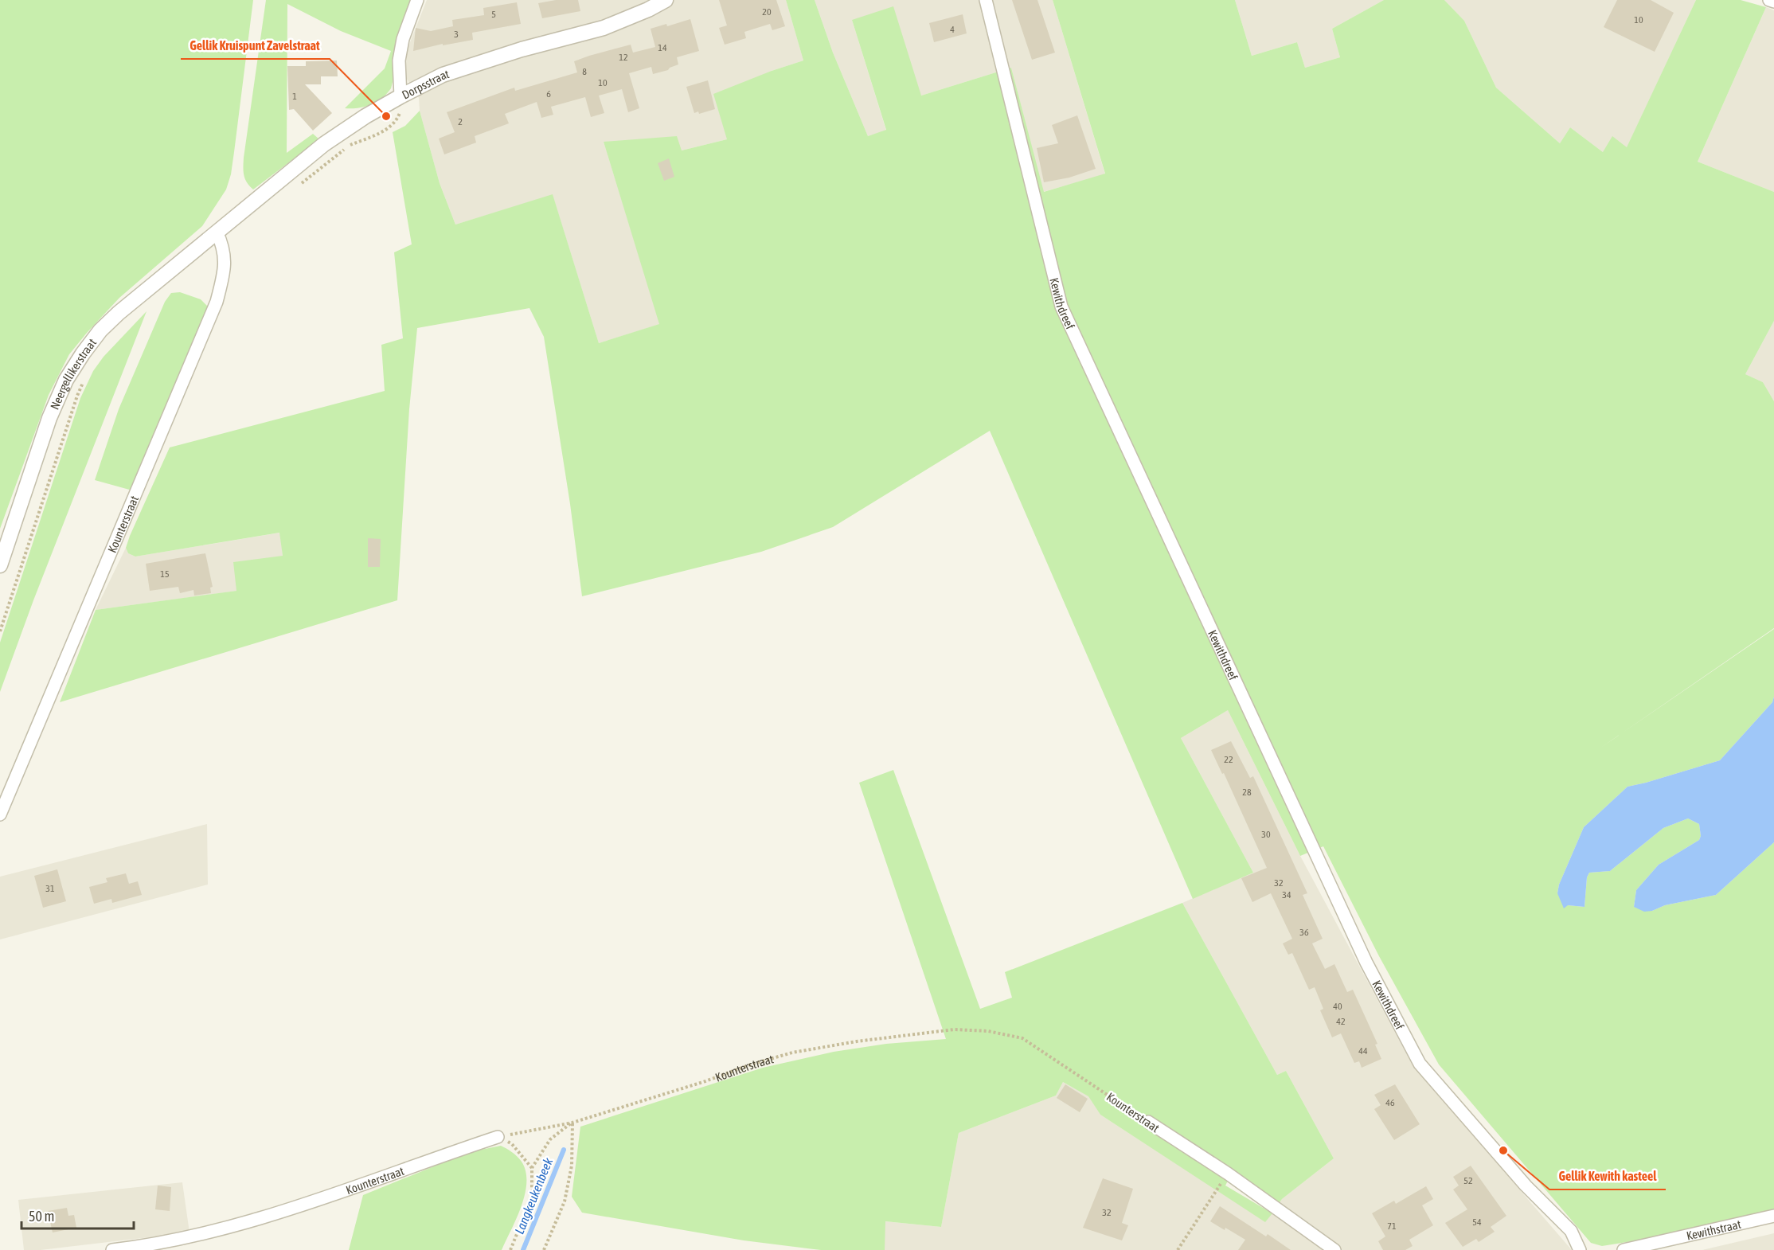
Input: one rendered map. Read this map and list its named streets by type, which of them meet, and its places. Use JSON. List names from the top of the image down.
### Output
{
  "streets": {
    "street": [
      "Dorpsstraat",
      "Kewithdreef",
      "Neergellikerstraat",
      "Kounterstraat",
      "Kewithstraat"
    ]
  },
  "crossings": [
    ["Dorpsstraat", "Neergellikerstraat"],
    ["Dorpsstraat", "Kounterstraat"],
    ["Neergellikerstraat", "Kounterstraat"]
  ],
  "water": ["Langkeukenbeek"],
  "places": ["Gellik Kruispunt Zavelstraat", "Gellik Kewith kasteel"],
  "house_numbers": [
    "20",
    "5",
    "10",
    "4",
    "3",
    "14",
    "12",
    "8",
    "10",
    "6",
    "1",
    "2",
    "15",
    "22",
    "28",
    "30",
    "32",
    "31",
    "34",
    "36",
    "40",
    "42",
    "44",
    "46",
    "52",
    "32",
    "54",
    "71"
  ],
  "scale_bar": "50 m"
}
